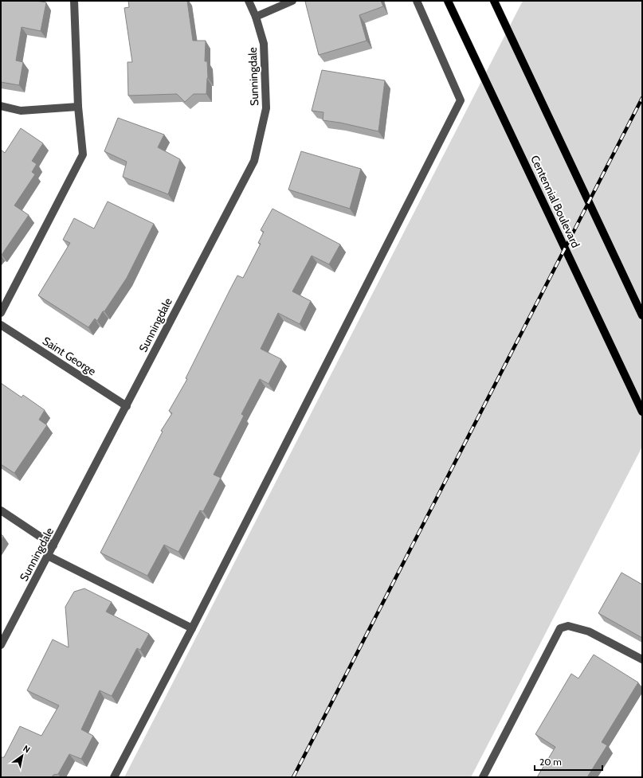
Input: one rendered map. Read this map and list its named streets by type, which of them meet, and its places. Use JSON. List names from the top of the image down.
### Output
{
  "streets": {
    "main road": ["Centennial Boulevard"],
    "street": ["Sunningdale", "Saint George"]
  },
  "crossings": [
    ["Sunningdale", "Saint George"]
  ],
  "scale_bar": "20 m",
  "north": "top right"
}
